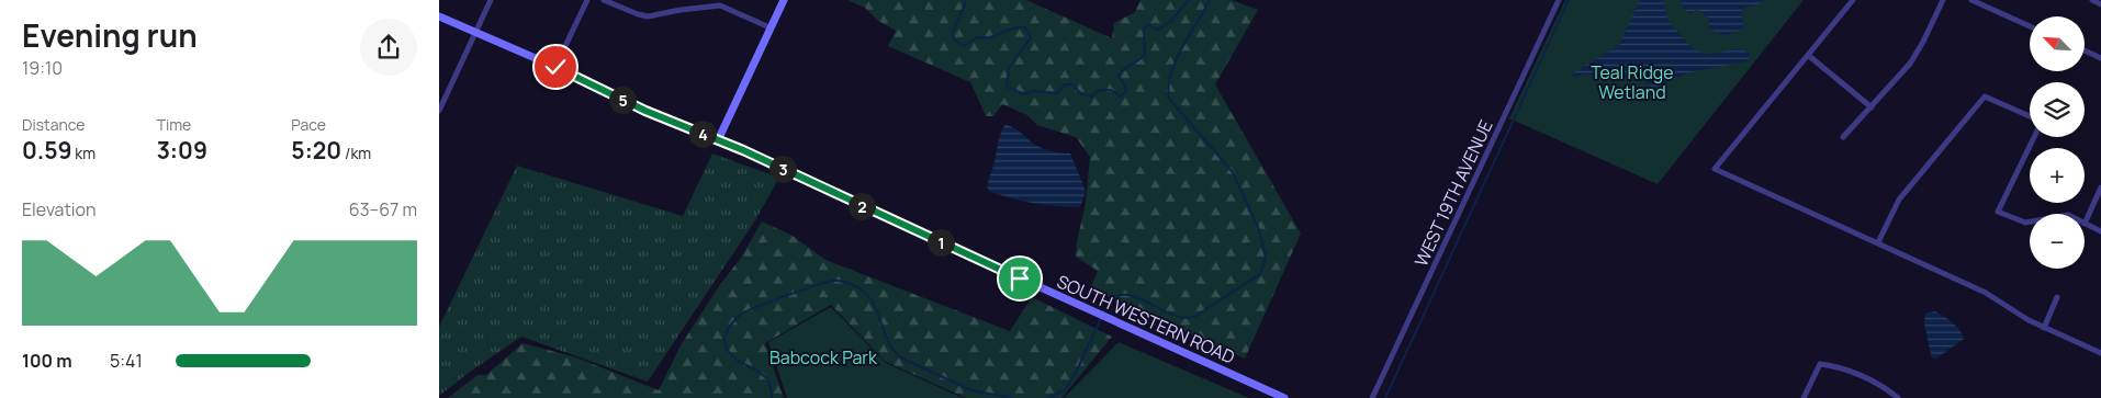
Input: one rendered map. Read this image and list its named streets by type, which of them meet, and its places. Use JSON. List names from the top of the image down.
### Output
{
  "streets": {
    "main road": ["SOUTH WESTERN ROAD"],
    "street": ["WEST 19TH AVENUE"]
  },
  "parks": ["Teal Ridge Wetland", "Babcock Park"],
  "north": "top left",
  "page": {
    "heading": ["Evening run", "19:10"],
    "map_buttons": ["+", "−"],
    "pins": [
      "5",
      "4",
      "3",
      "2",
      "1"
    ],
    "stats": [
      ["Distance", "0.59 km"],
      ["Time", "3:09"],
      ["Pace", "5:20 /km"]
    ],
    "chart": ["Elevation", "63–67 m"],
    "list": [
      {
        "name": "100 m",
        "note": "5:41"
      }
    ]
  }
}
